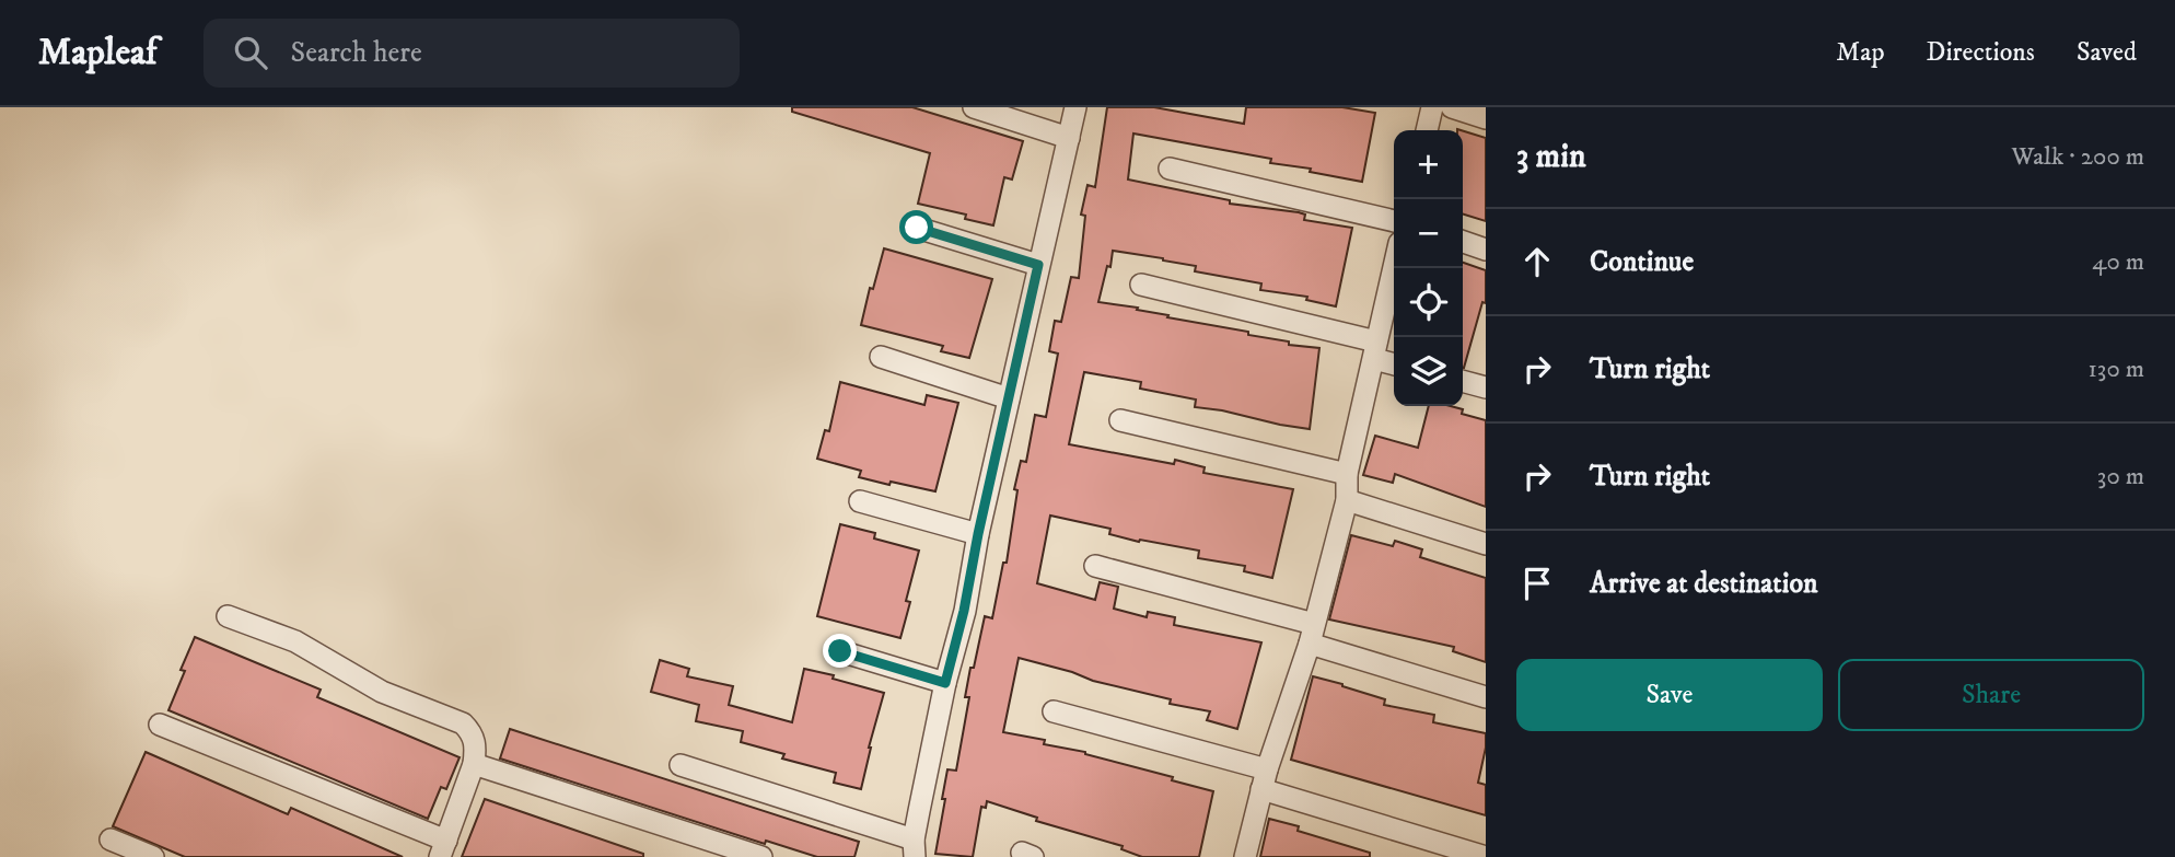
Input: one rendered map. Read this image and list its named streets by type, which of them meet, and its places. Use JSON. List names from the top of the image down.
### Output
{
  "page": {
    "header": "Mapleaf",
    "search": "Search here",
    "nav": ["Map", "Directions", "Saved"],
    "heading": ["3 min", "Walk · 200 m"],
    "map_buttons": ["+", "−"],
    "list": [
      ["Continue", "40 m"],
      ["Turn right", "130 m"],
      ["Turn right", "30 m"],
      "Arrive at destination"
    ],
    "buttons": ["Save", "Share"]
  }
}
